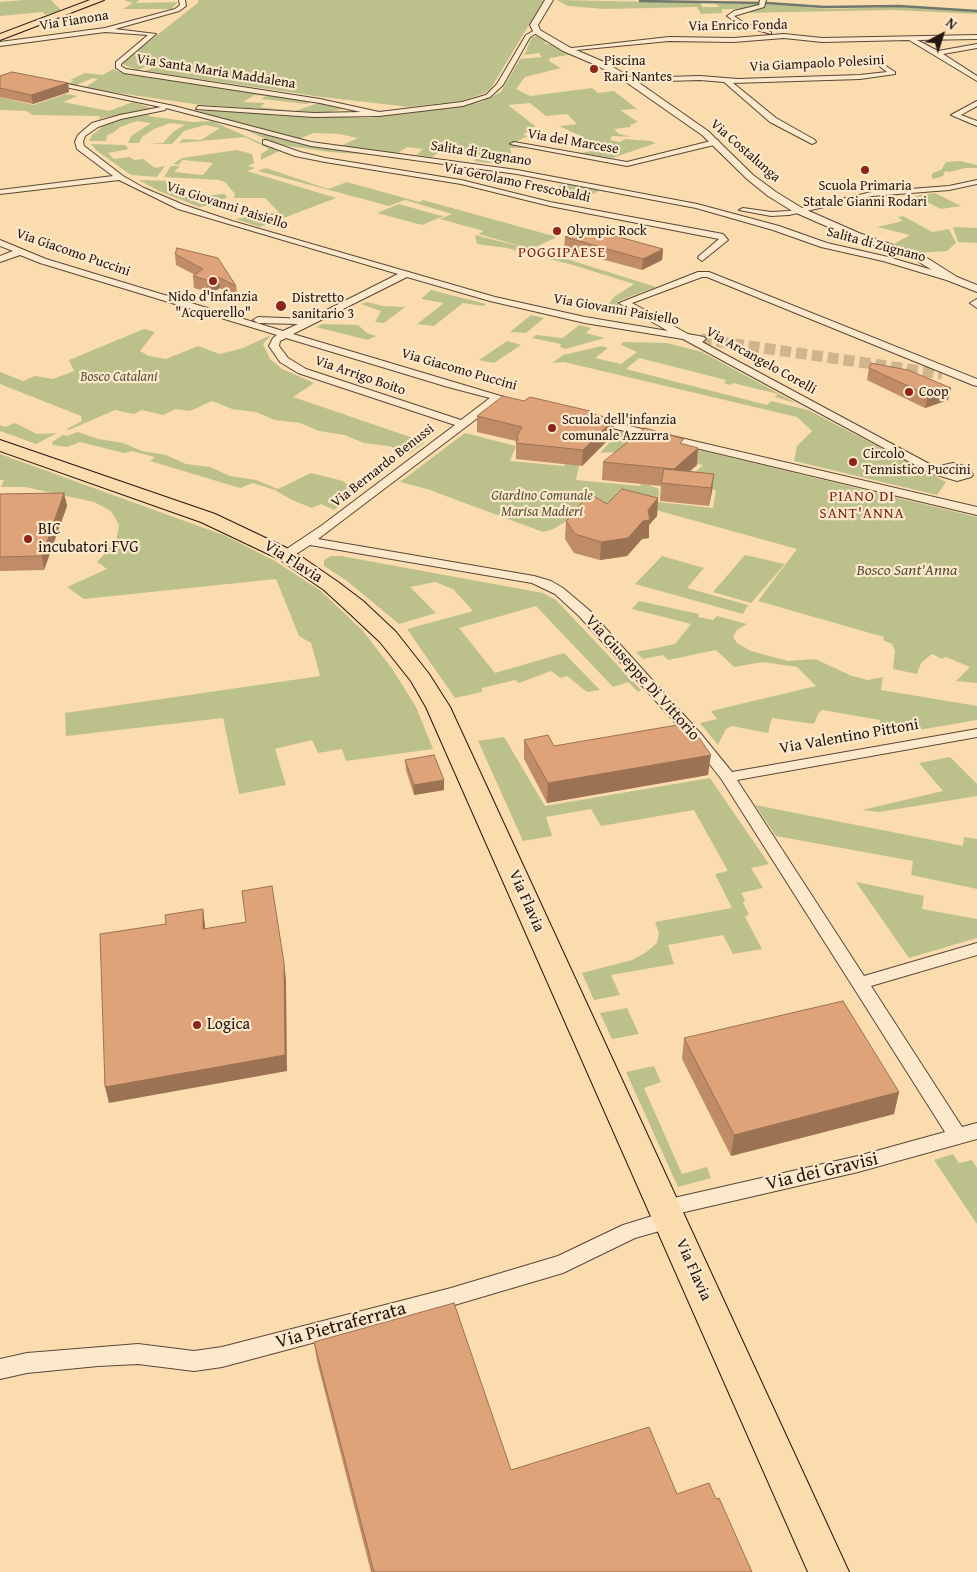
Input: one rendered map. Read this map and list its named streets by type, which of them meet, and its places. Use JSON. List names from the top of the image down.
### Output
{
  "streets": {
    "main road": ["Via Flavia"],
    "street": [
      "Via Fianona",
      "Via Enrico Fonda",
      "Via Giampaolo Polesini",
      "Via Santa Maria Maddalena",
      "Via del Marcese",
      "Via Costalunga",
      "Salita di Zugnano",
      "Via Gerolamo Frescobaldi",
      "Via Giovanni Paisiello",
      "Via Giacomo Puccini",
      "Via Arcangelo Corelli",
      "Via Arrigo Boito",
      "Via Bernardo Benussi",
      "Via Giuseppe Di Vittorio",
      "Via Valentino Pittoni",
      "Via dei Gravisi",
      "Via Pietraferrata"
    ]
  },
  "crossings": [
    ["Via Fianona", "Via Santa Maria Maddalena"],
    ["Via Enrico Fonda", "Via Costalunga"],
    ["Via Giampaolo Polesini", "Via Costalunga"],
    ["Via Santa Maria Maddalena", "Via Costalunga"],
    ["Via Santa Maria Maddalena", "Via Giovanni Paisiello"],
    ["Via del Marcese", "Via Costalunga"],
    ["Via Costalunga", "Salita di Zugnano"],
    ["Salita di Zugnano", "Via Gerolamo Frescobaldi"],
    ["Salita di Zugnano", "Via Giovanni Paisiello"],
    ["Via Giovanni Paisiello", "Via Arcangelo Corelli"],
    ["Via Giacomo Puccini", "Via Arrigo Boito"],
    ["Via Giacomo Puccini", "Via Bernardo Benussi"],
    ["Via Arrigo Boito", "Via Bernardo Benussi"],
    ["Via Bernardo Benussi", "Via Flavia"],
    ["Via Bernardo Benussi", "Via Giuseppe Di Vittorio"],
    ["Via Flavia", "Via dei Gravisi"],
    ["Via Flavia", "Via Pietraferrata"],
    ["Via Giuseppe Di Vittorio", "Via Valentino Pittoni"],
    ["Via Giuseppe Di Vittorio", "Via dei Gravisi"],
    ["Via dei Gravisi", "Via Pietraferrata"]
  ],
  "districts": ["POGGIPAESE", "PIANO DI SANT'ANNA"],
  "parks": ["Bosco Catalani", "Giardino Comunale Marisa Madieri", "Bosco Sant'Anna"],
  "places": [
    "Piscina Rari Nantes",
    "Scuola Primaria Statale Gianni Rodari",
    "Olympic Rock",
    "Nido d'Infanzia \"Acquerello\"",
    "Distretto sanitario 3",
    "Coop",
    "Scuola dell'infanzia comunale Azzurra",
    "Circolo Tennistico Puccini",
    "BIC incubatori FVG",
    "Logica"
  ],
  "north": "top right"
}
